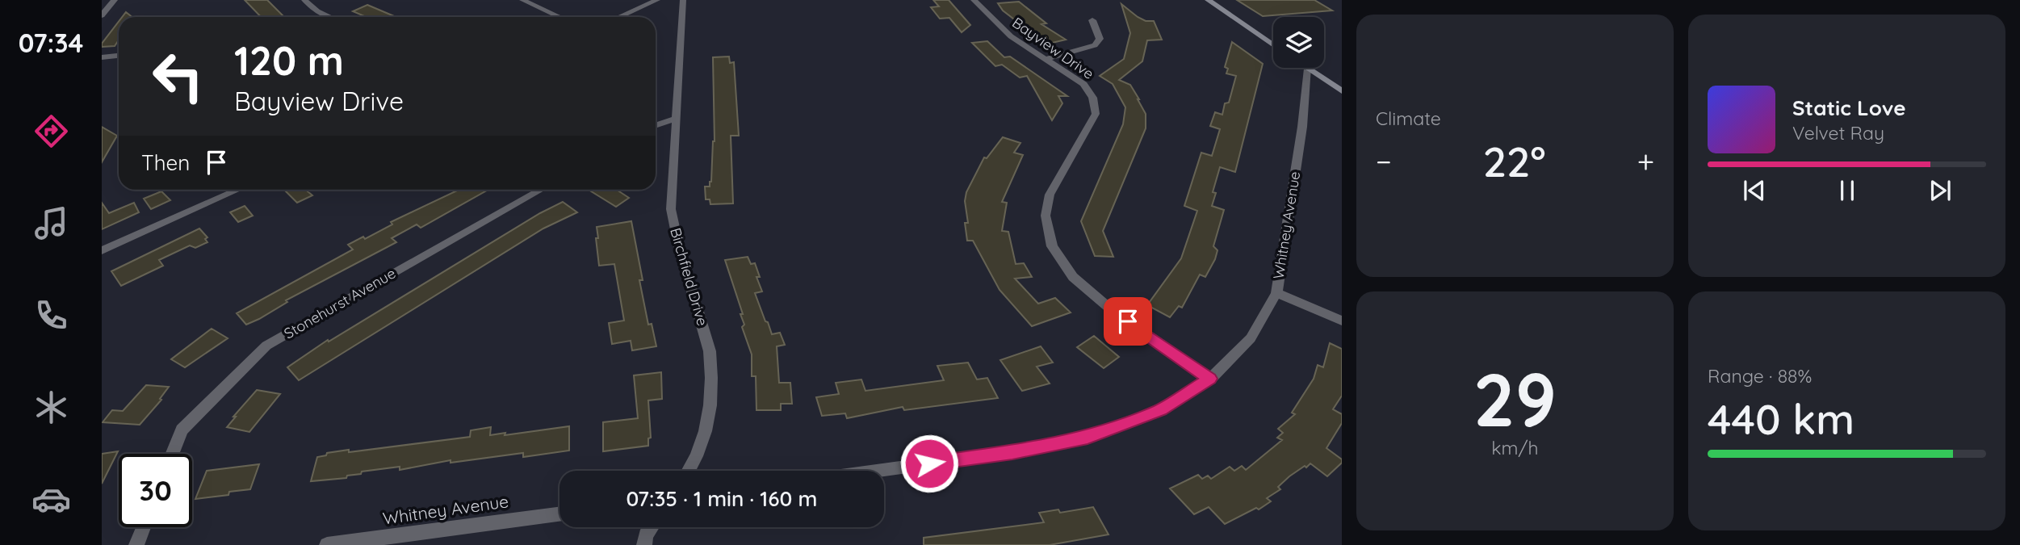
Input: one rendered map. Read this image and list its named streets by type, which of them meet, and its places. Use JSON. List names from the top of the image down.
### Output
{
  "streets": {
    "street": [
      "Bayview Drive",
      "Whitney Avenue",
      "Birchfield Drive",
      "Stonehurst Avenue"
    ]
  },
  "crossings": [
    ["Bayview Drive", "Whitney Avenue"]
  ],
  "page": {
    "tabs": "07:34",
    "tile": [
      "Climate",
      ["29", "km/h"],
      ["Range · 88%", "440 km"]
    ],
    "turn": ["120 m", "Bayview Drive"],
    "song": ["Static Love", "Velvet Ray"],
    "then": "Then",
    "heat": ["−", "22°", "+"],
    "limit": "30",
    "trip": "07:35 · 1 min · 160 m"
  }
}
